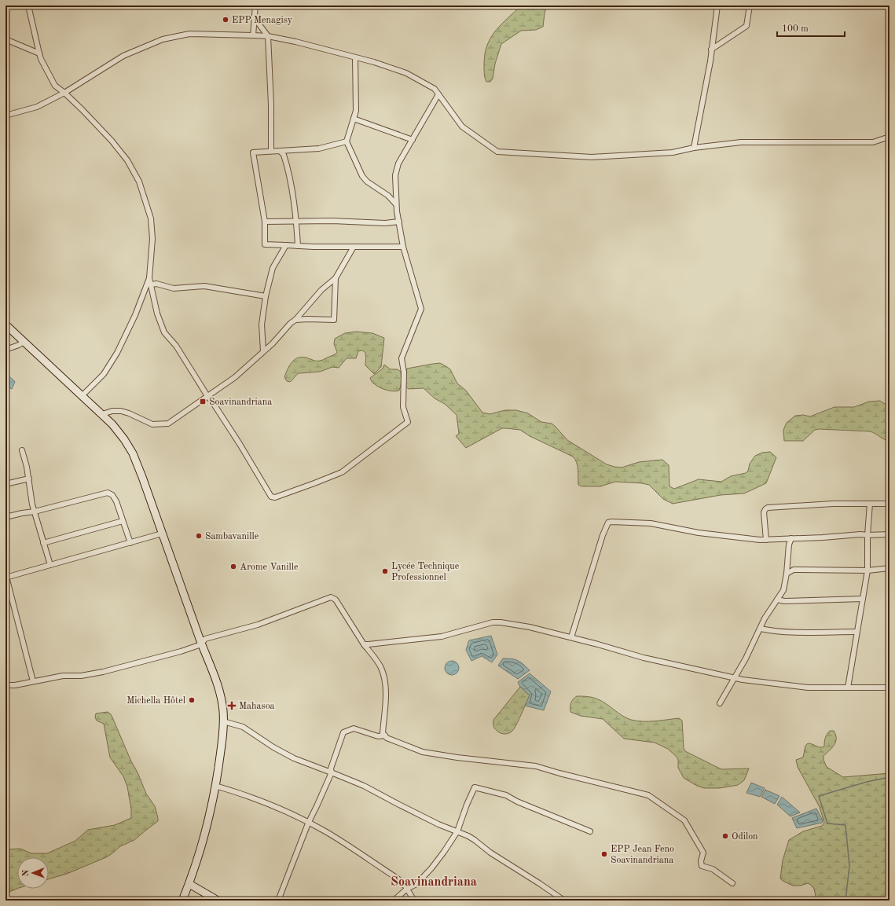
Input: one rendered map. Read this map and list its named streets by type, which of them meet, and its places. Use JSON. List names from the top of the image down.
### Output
{
  "districts": ["Soavinandriana"],
  "places": {
    "other": [
      "EPP Menagisy",
      "Sambavanille",
      "Arome Vanille",
      "Lycée Technique Professionnel",
      "Michella Hôtel",
      "Odilon",
      "EPP Jean Feno Soavinandriana"
    ],
    "transit": ["Soavinandriana"],
    "health": ["Mahasoa"]
  },
  "scale_bar": "100 m",
  "north": "left"
}
